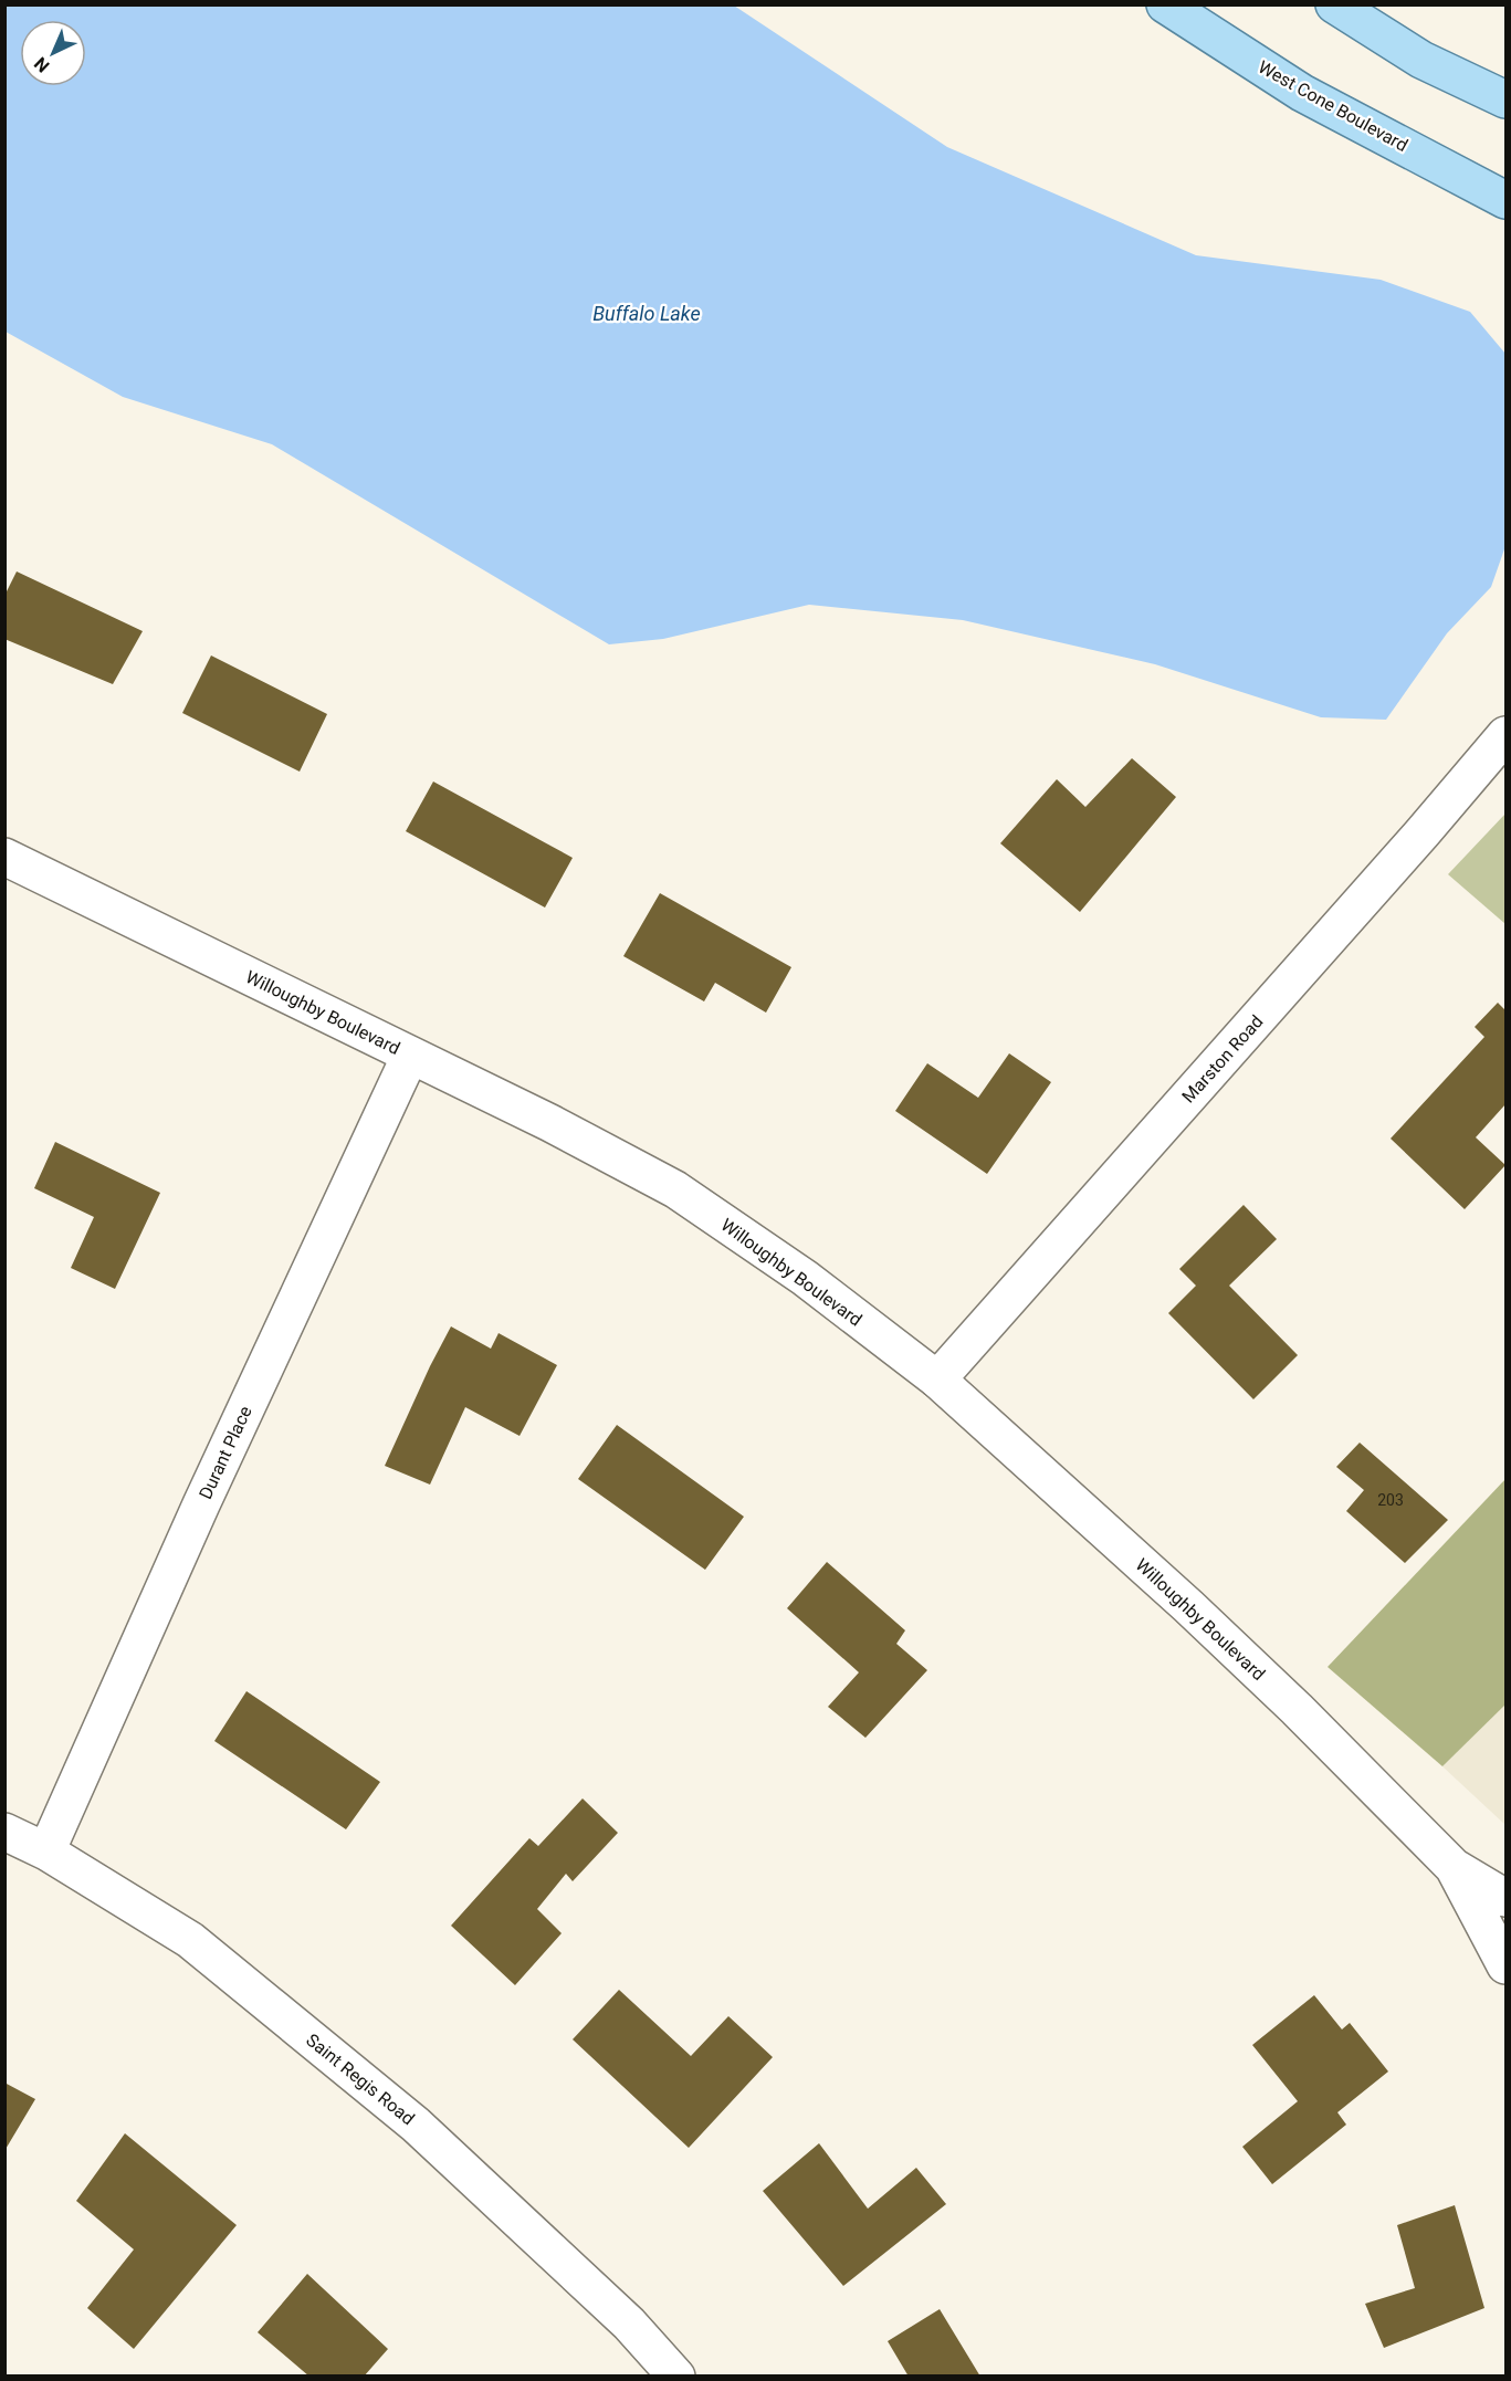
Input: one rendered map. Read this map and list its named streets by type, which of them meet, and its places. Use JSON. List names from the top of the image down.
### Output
{
  "streets": {
    "main road": ["West Cone Boulevard"],
    "street": [
      "Willoughby Boulevard",
      "Marston Road",
      "Durant Place",
      "Saint Regis Road"
    ]
  },
  "crossings": [
    ["Willoughby Boulevard", "Marston Road"],
    ["Willoughby Boulevard", "Durant Place"],
    ["Durant Place", "Saint Regis Road"]
  ],
  "water": ["Buffalo Lake"],
  "house_numbers": ["203"],
  "north": "bottom left"
}
